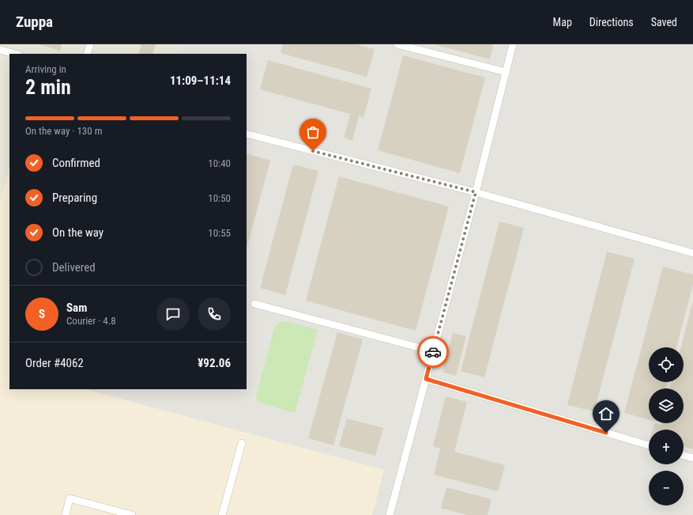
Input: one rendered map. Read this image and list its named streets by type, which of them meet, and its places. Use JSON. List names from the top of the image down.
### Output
{
  "page": {
    "header": "Zuppa",
    "nav": ["Map", "Directions", "Saved"],
    "heading": ["2 min", "Arriving in", "11:09–11:14"],
    "panel": [
      "Sam",
      "Courier · 4.8",
      "Order #4062",
      "¥92.06"
    ],
    "bar": "On the way · 130 m",
    "list": [
      ["Confirmed", "10:40"],
      ["Preparing", "10:50"],
      ["On the way", "10:55"],
      "Delivered"
    ],
    "round": "S",
    "map_buttons": ["+", "−"]
  }
}
